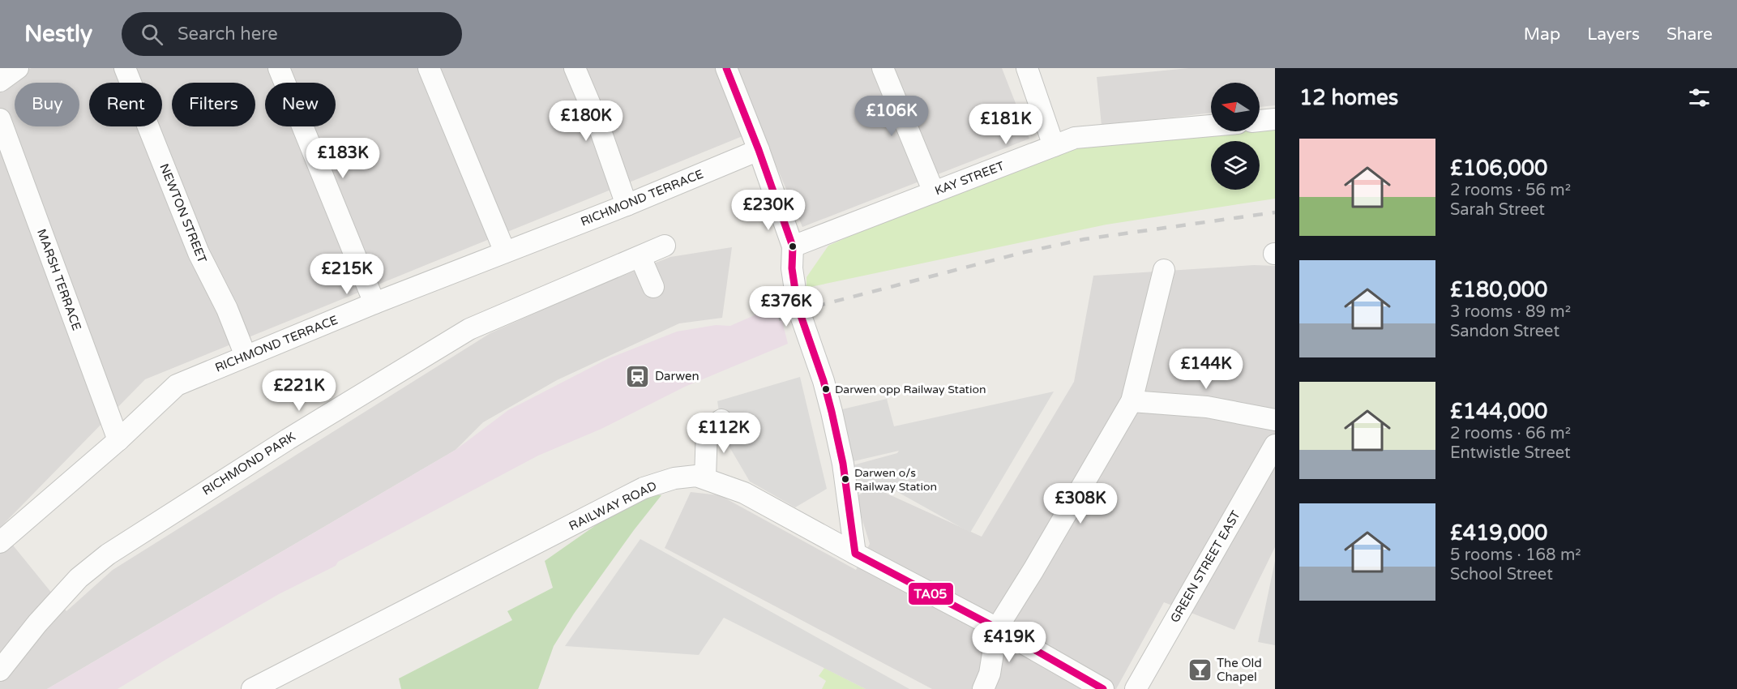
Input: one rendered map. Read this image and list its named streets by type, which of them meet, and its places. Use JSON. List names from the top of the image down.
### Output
{
  "streets": {
    "street": [
      "KAY STREET",
      "RICHMOND TERRACE",
      "NEWTON STREET",
      "MARSH TERRACE",
      "RICHMOND PARK",
      "RAILWAY ROAD",
      "GREEN STREET EAST"
    ]
  },
  "crossings": [
    ["RICHMOND TERRACE", "NEWTON STREET"],
    ["RICHMOND TERRACE", "MARSH TERRACE"]
  ],
  "places": {
    "station": ["Darwen"],
    "other": ["Darwen opp Railway Station", "Darwen o/s Railway Station"],
    "bar": ["The Old Chapel"]
  },
  "lines": ["transit line TA05"],
  "north": "left",
  "page": {
    "header": "Nestly",
    "search": "Search here",
    "nav": ["Map", "Layers", "Share"],
    "heading": "12 homes",
    "chip": [
      "Buy",
      "Rent",
      "Filters",
      "New"
    ],
    "price": [
      "£106K",
      "£180K",
      "£181K",
      "£183K",
      "£230K",
      "£215K",
      "£376K",
      "£144K",
      "£221K",
      "£112K",
      "£308K",
      "£419K"
    ],
    "list": [
      {
        "name": "£106,000",
        "note": "2 rooms · 56 m² · Sarah Street"
      },
      {
        "name": "£180,000",
        "note": "3 rooms · 89 m² · Sandon Street"
      },
      {
        "name": "£144,000",
        "note": "2 rooms · 66 m² · Entwistle Street"
      },
      {
        "name": "£419,000",
        "note": "5 rooms · 168 m² · School Street"
      }
    ]
  }
}
